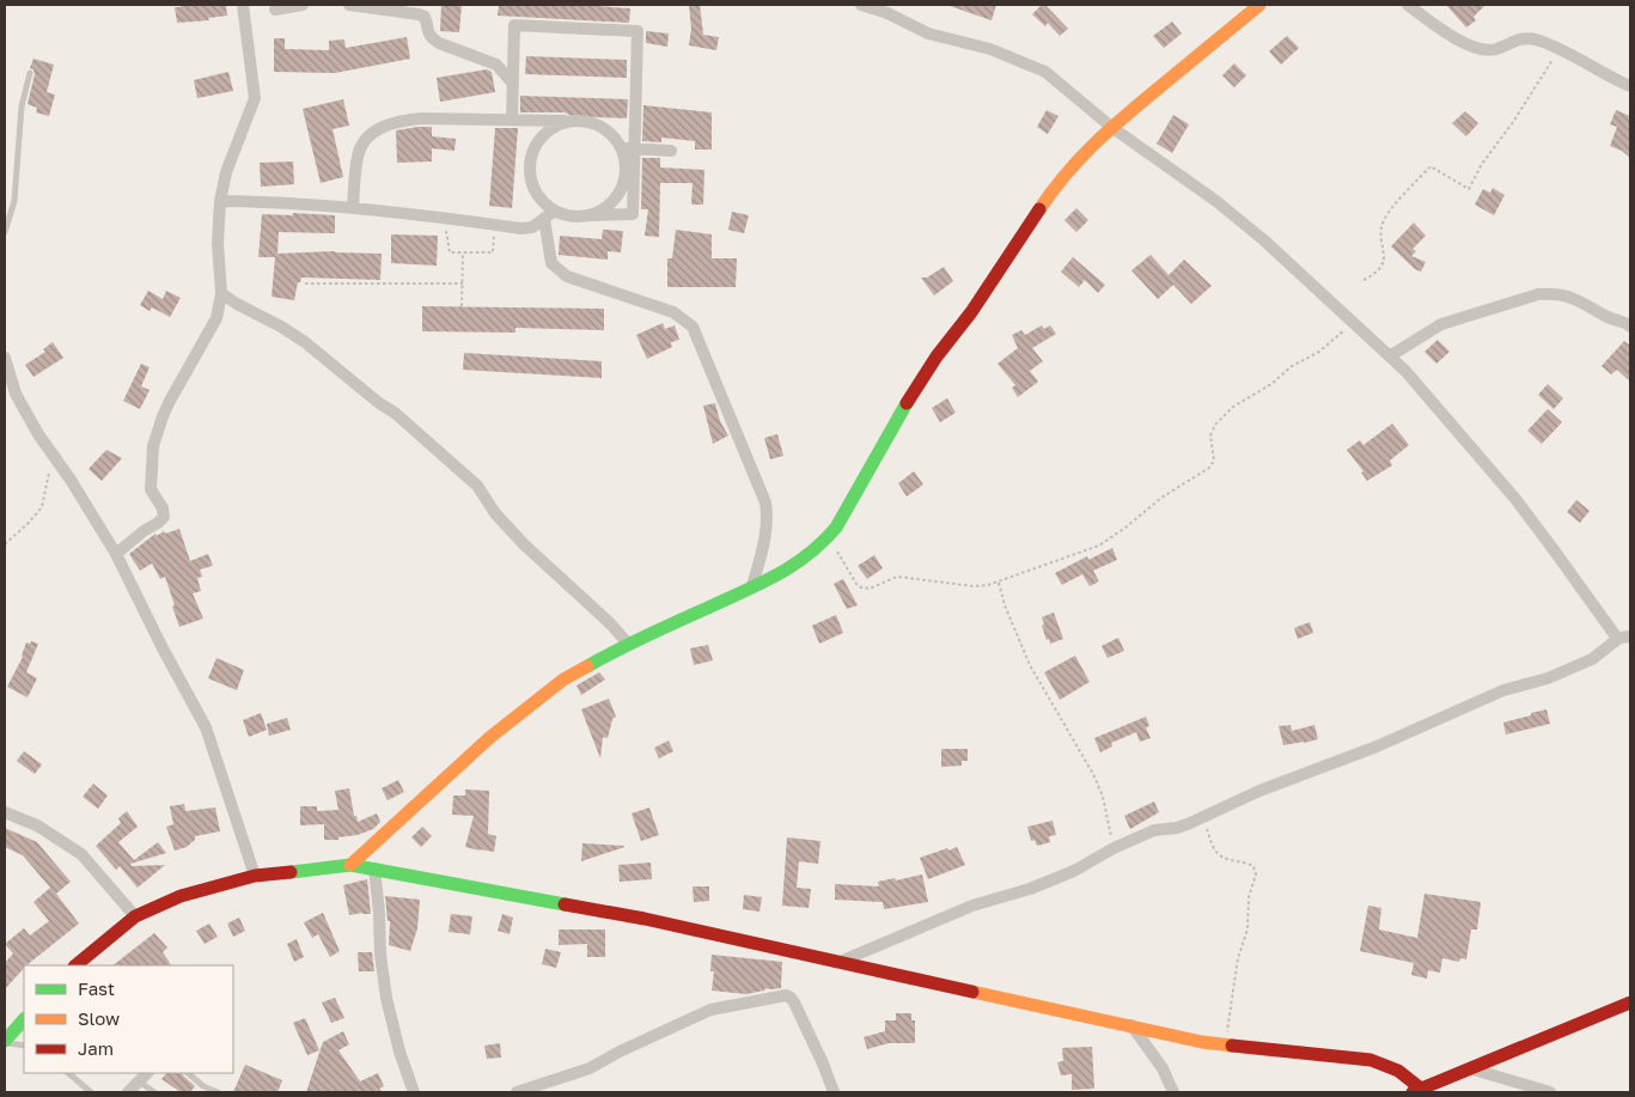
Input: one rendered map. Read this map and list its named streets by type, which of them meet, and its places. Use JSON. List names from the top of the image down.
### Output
{
  "legend": ["Fast", "Slow", "Jam"]
}
